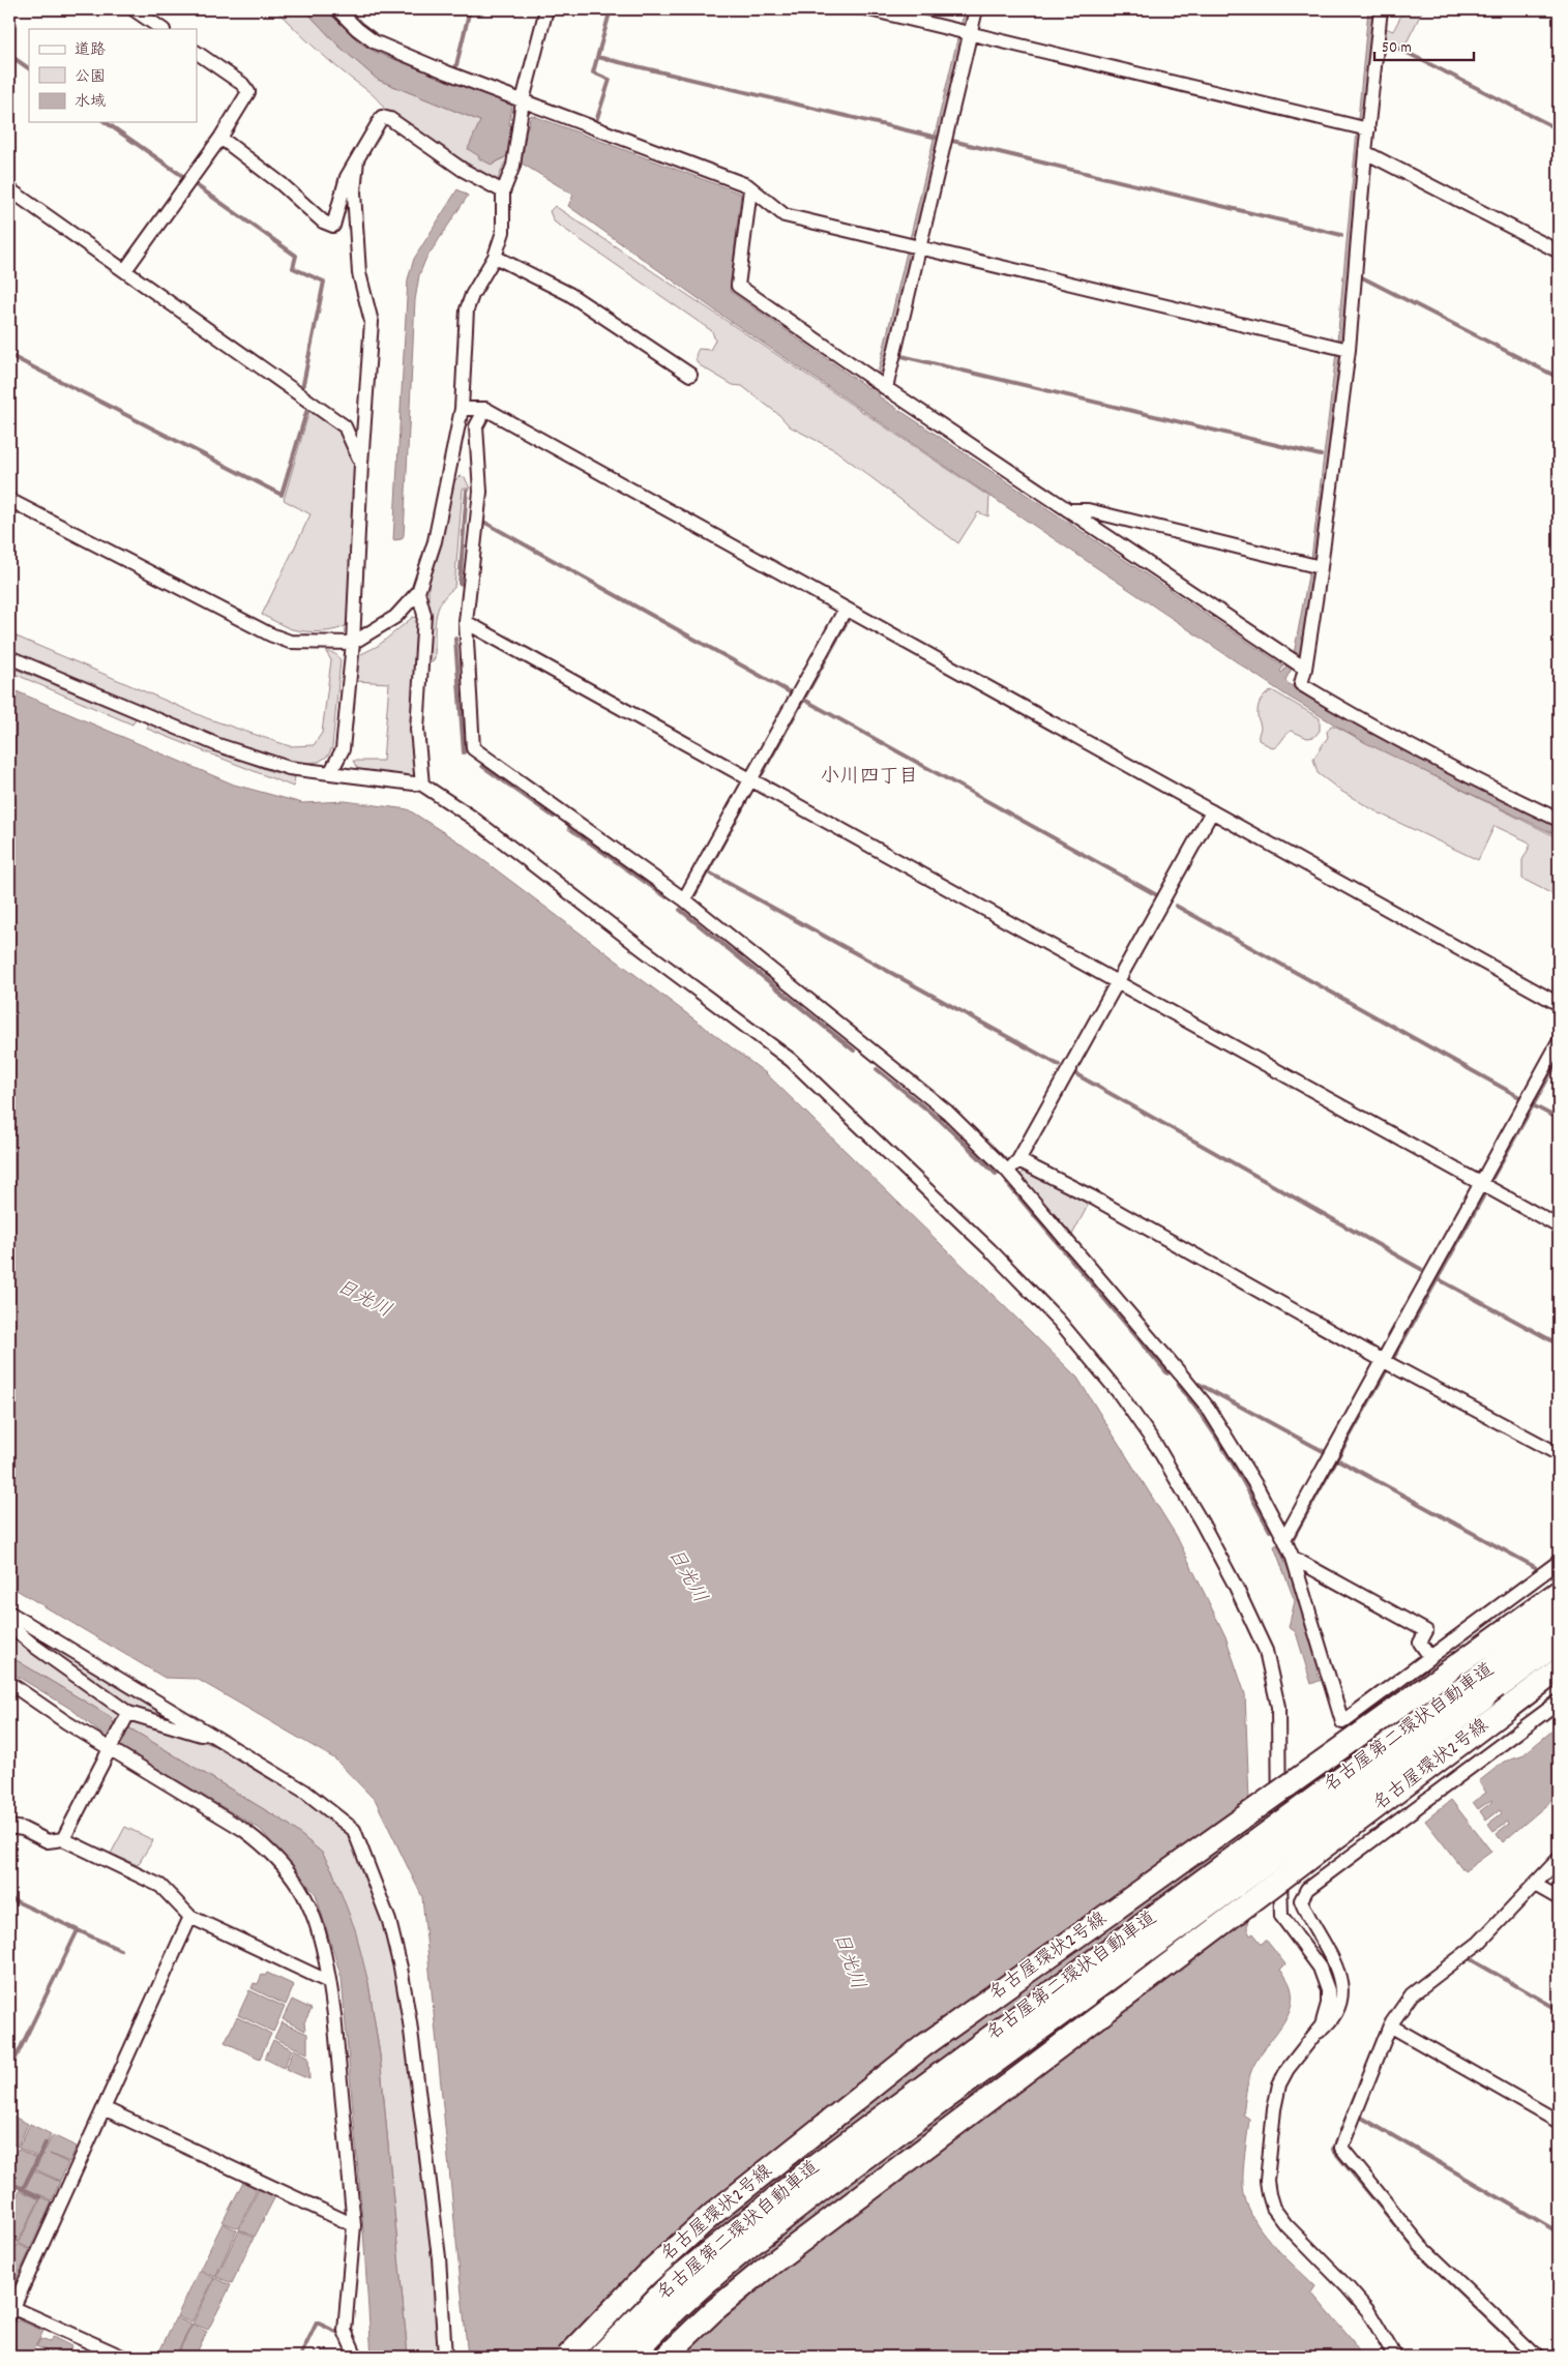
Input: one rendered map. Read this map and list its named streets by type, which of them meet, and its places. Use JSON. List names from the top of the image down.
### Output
{
  "streets": {
    "highway": ["名古屋第二環状自動車道", "名古屋環状2号線"]
  },
  "districts": ["小川四丁目"],
  "water": ["日光川"],
  "legend": ["道路", "公園", "水域"],
  "scale_bar": "50 m"
}
